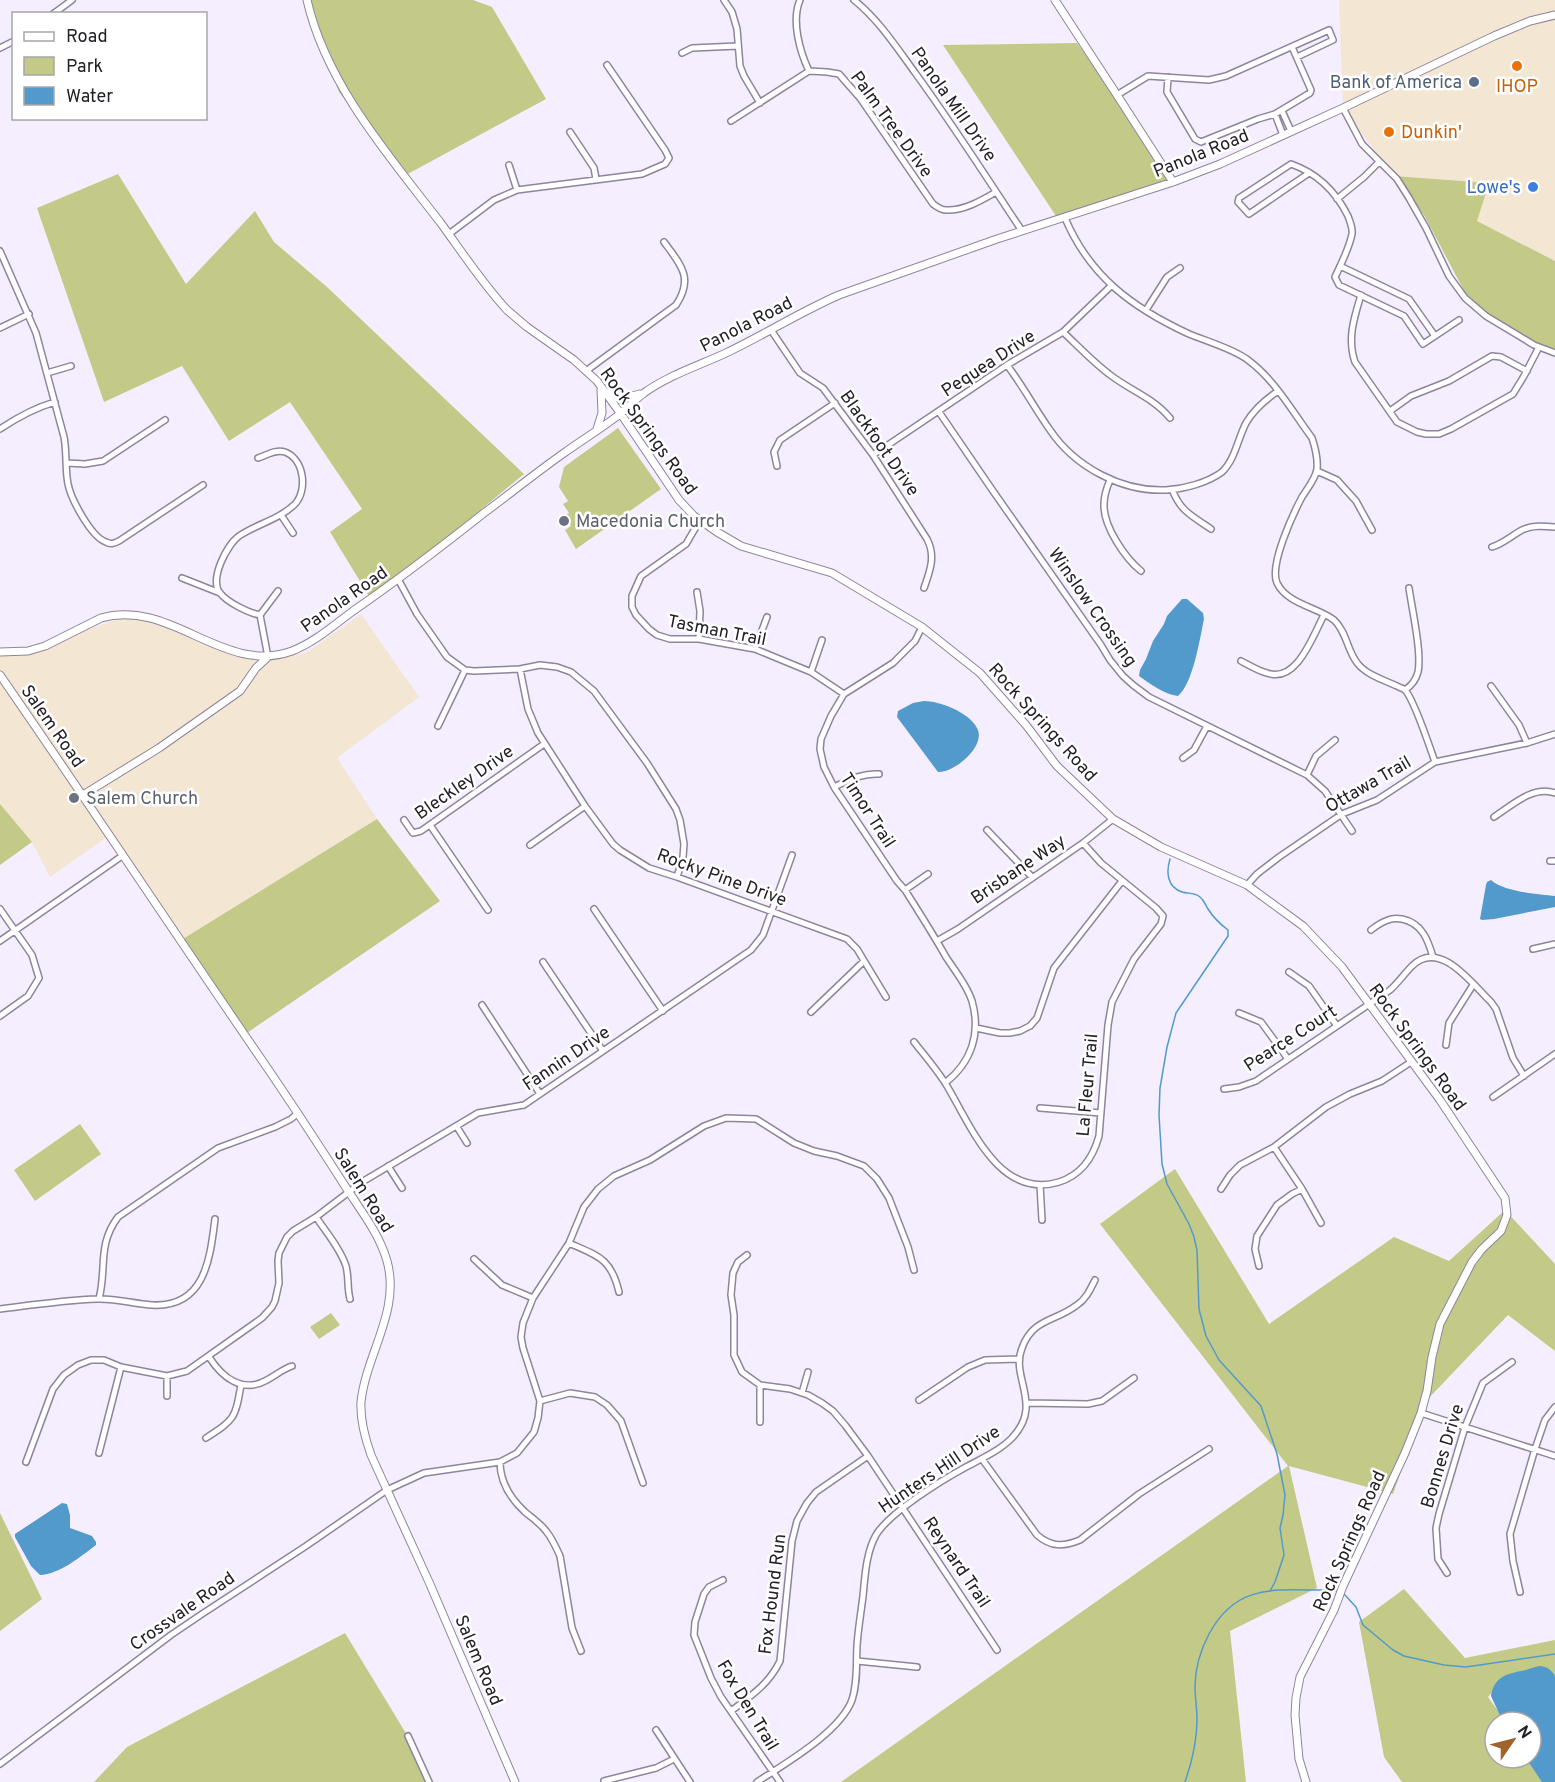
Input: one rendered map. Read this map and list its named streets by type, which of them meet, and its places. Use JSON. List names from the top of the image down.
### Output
{
  "streets": {
    "street": [
      "Panola Mill Drive",
      "Palm Tree Drive",
      "Panola Road",
      "Pequea Drive",
      "Rock Springs Road",
      "Blackfoot Drive",
      "Winslow Crossing",
      "Tasman Trail",
      "Salem Road",
      "Bleckley Drive",
      "Ottawa Trail",
      "Timor Trail",
      "Brisbane Way",
      "Rocky Pine Drive",
      "Pearce Court",
      "Fannin Drive",
      "La Fleur Trail",
      "Bonnes Drive",
      "Hunters Hill Drive",
      "Reynard Trail",
      "Fox Hound Run",
      "Crossvale Road",
      "Fox Den Trail"
    ]
  },
  "crossings": [
    ["Panola Mill Drive", "Palm Tree Drive"],
    ["Panola Mill Drive", "Panola Road"],
    ["Panola Road", "Rock Springs Road"],
    ["Panola Road", "Blackfoot Drive"],
    ["Pequea Drive", "Blackfoot Drive"],
    ["Pequea Drive", "Winslow Crossing"],
    ["Rock Springs Road", "Tasman Trail"],
    ["Rock Springs Road", "Ottawa Trail"],
    ["Rock Springs Road", "Timor Trail"],
    ["Rock Springs Road", "Brisbane Way"],
    ["Rock Springs Road", "Pearce Court"],
    ["Winslow Crossing", "Ottawa Trail"],
    ["Tasman Trail", "Timor Trail"],
    ["Salem Road", "Fannin Drive"],
    ["Salem Road", "Crossvale Road"],
    ["Bleckley Drive", "Rocky Pine Drive"],
    ["Timor Trail", "Brisbane Way"],
    ["Brisbane Way", "La Fleur Trail"],
    ["Rocky Pine Drive", "Fannin Drive"],
    ["Hunters Hill Drive", "Reynard Trail"],
    ["Hunters Hill Drive", "Fox Den Trail"],
    ["Reynard Trail", "Fox Hound Run"],
    ["Fox Hound Run", "Fox Den Trail"]
  ],
  "places": [
    "IHOP",
    "Bank of America",
    "Dunkin'",
    "Lowe's",
    "Macedonia Church",
    "Salem Church"
  ],
  "legend": ["Road", "Park", "Water"],
  "north": "top right"
}
